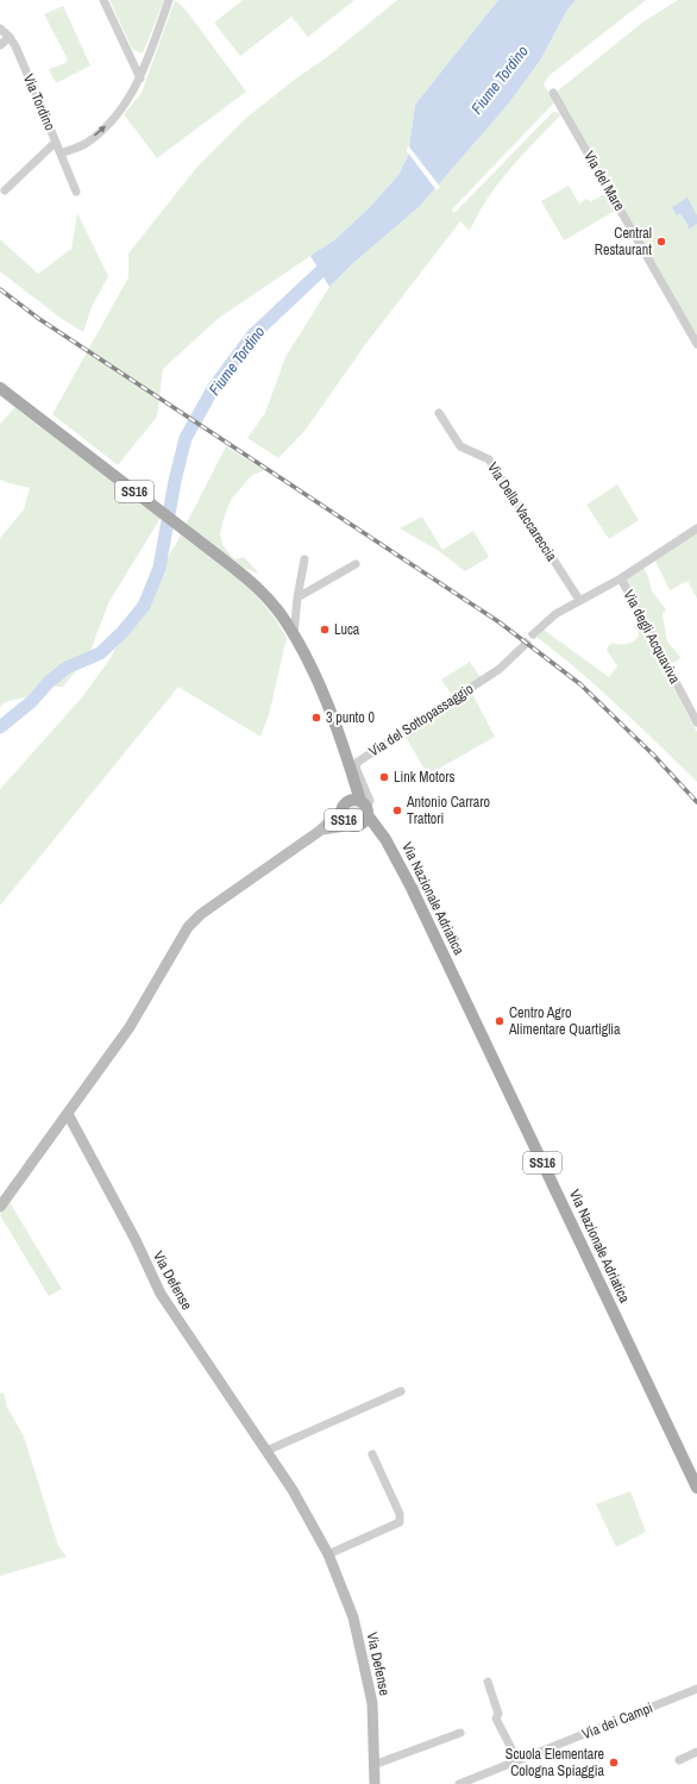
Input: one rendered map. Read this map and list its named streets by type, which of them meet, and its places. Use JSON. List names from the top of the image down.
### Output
{
  "streets": {
    "main road": ["SS16", "Via Nazionale Adriatica"],
    "street": [
      "Via Tordino",
      "Via del Mare",
      "Via Della Vaccareccia",
      "Via degli Acquaviva",
      "Via del Sottopassaggio",
      "Via Defense",
      "Via dei Campi"
    ]
  },
  "crossings": [
    ["SS16", "Via del Sottopassaggio"],
    ["SS16", "Via Nazionale Adriatica"],
    ["Via del Sottopassaggio", "Via Nazionale Adriatica"]
  ],
  "water": ["Fiume Tordino"],
  "places": [
    "Central Restaurant",
    "Luca",
    "3 punto 0",
    "Link Motors",
    "Antonio Carraro Trattori",
    "Centro Agro Alimentare Quartiglia",
    "Scuola Elementare Cologna Spiaggia"
  ]
}
